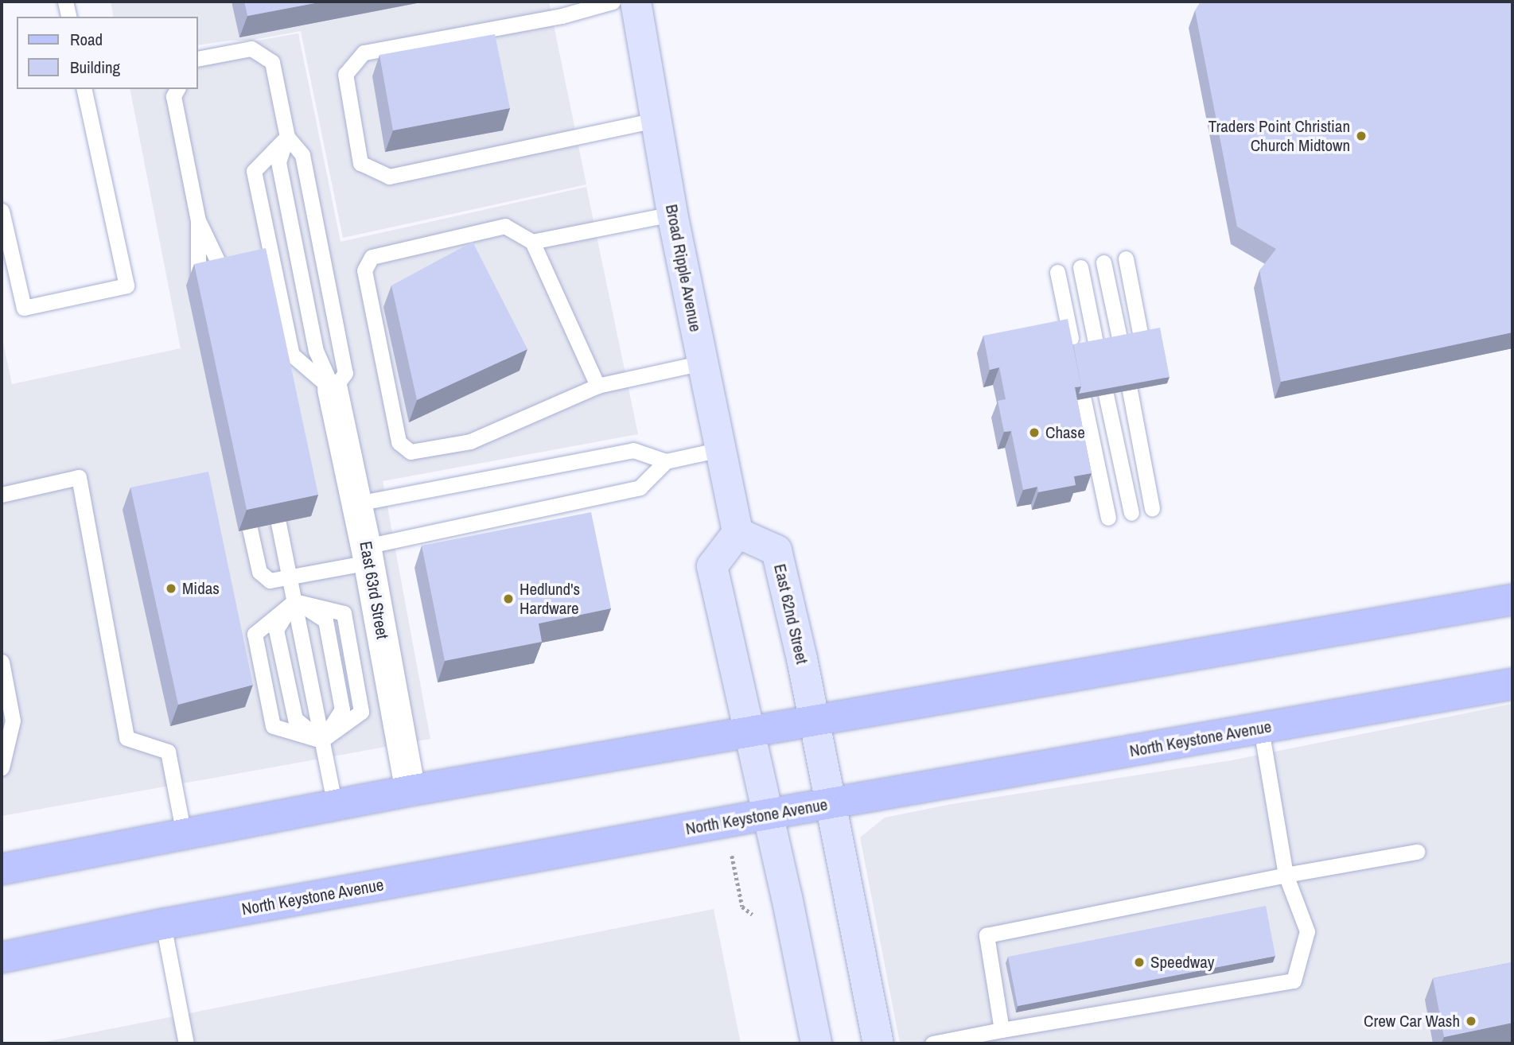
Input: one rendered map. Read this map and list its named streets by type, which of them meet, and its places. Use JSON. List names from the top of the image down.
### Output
{
  "streets": {
    "main road": ["North Keystone Avenue"],
    "street": ["Broad Ripple Avenue", "East 63rd Street", "East 62nd Street"]
  },
  "crossings": [
    ["Broad Ripple Avenue", "East 62nd Street"],
    ["East 62nd Street", "North Keystone Avenue"]
  ],
  "places": [
    "Traders Point Christian Church Midtown",
    "Chase",
    "Midas",
    "Hedlund's Hardware",
    "Speedway",
    "Crew Car Wash"
  ],
  "legend": ["Road", "Building"]
}
